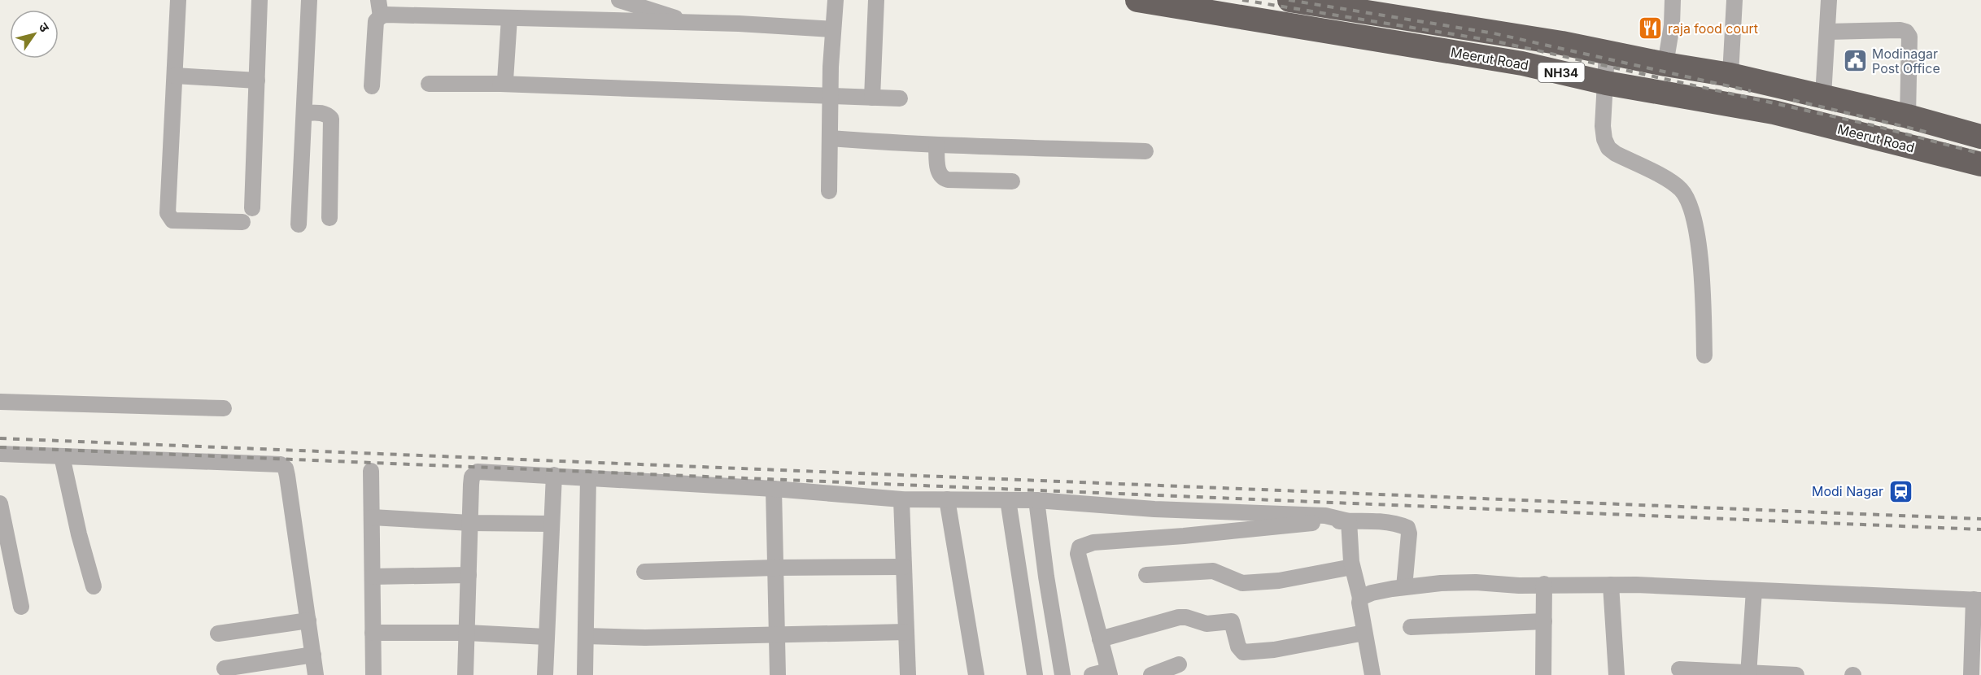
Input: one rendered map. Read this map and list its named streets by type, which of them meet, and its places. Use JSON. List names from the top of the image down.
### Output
{
  "streets": {
    "highway": ["Meerut Road", "NH34"]
  },
  "places": {
    "restaurant": ["raja food court"],
    "public building": ["Modinagar Post Office"],
    "station": ["Modi Nagar"]
  },
  "north": "top right"
}
